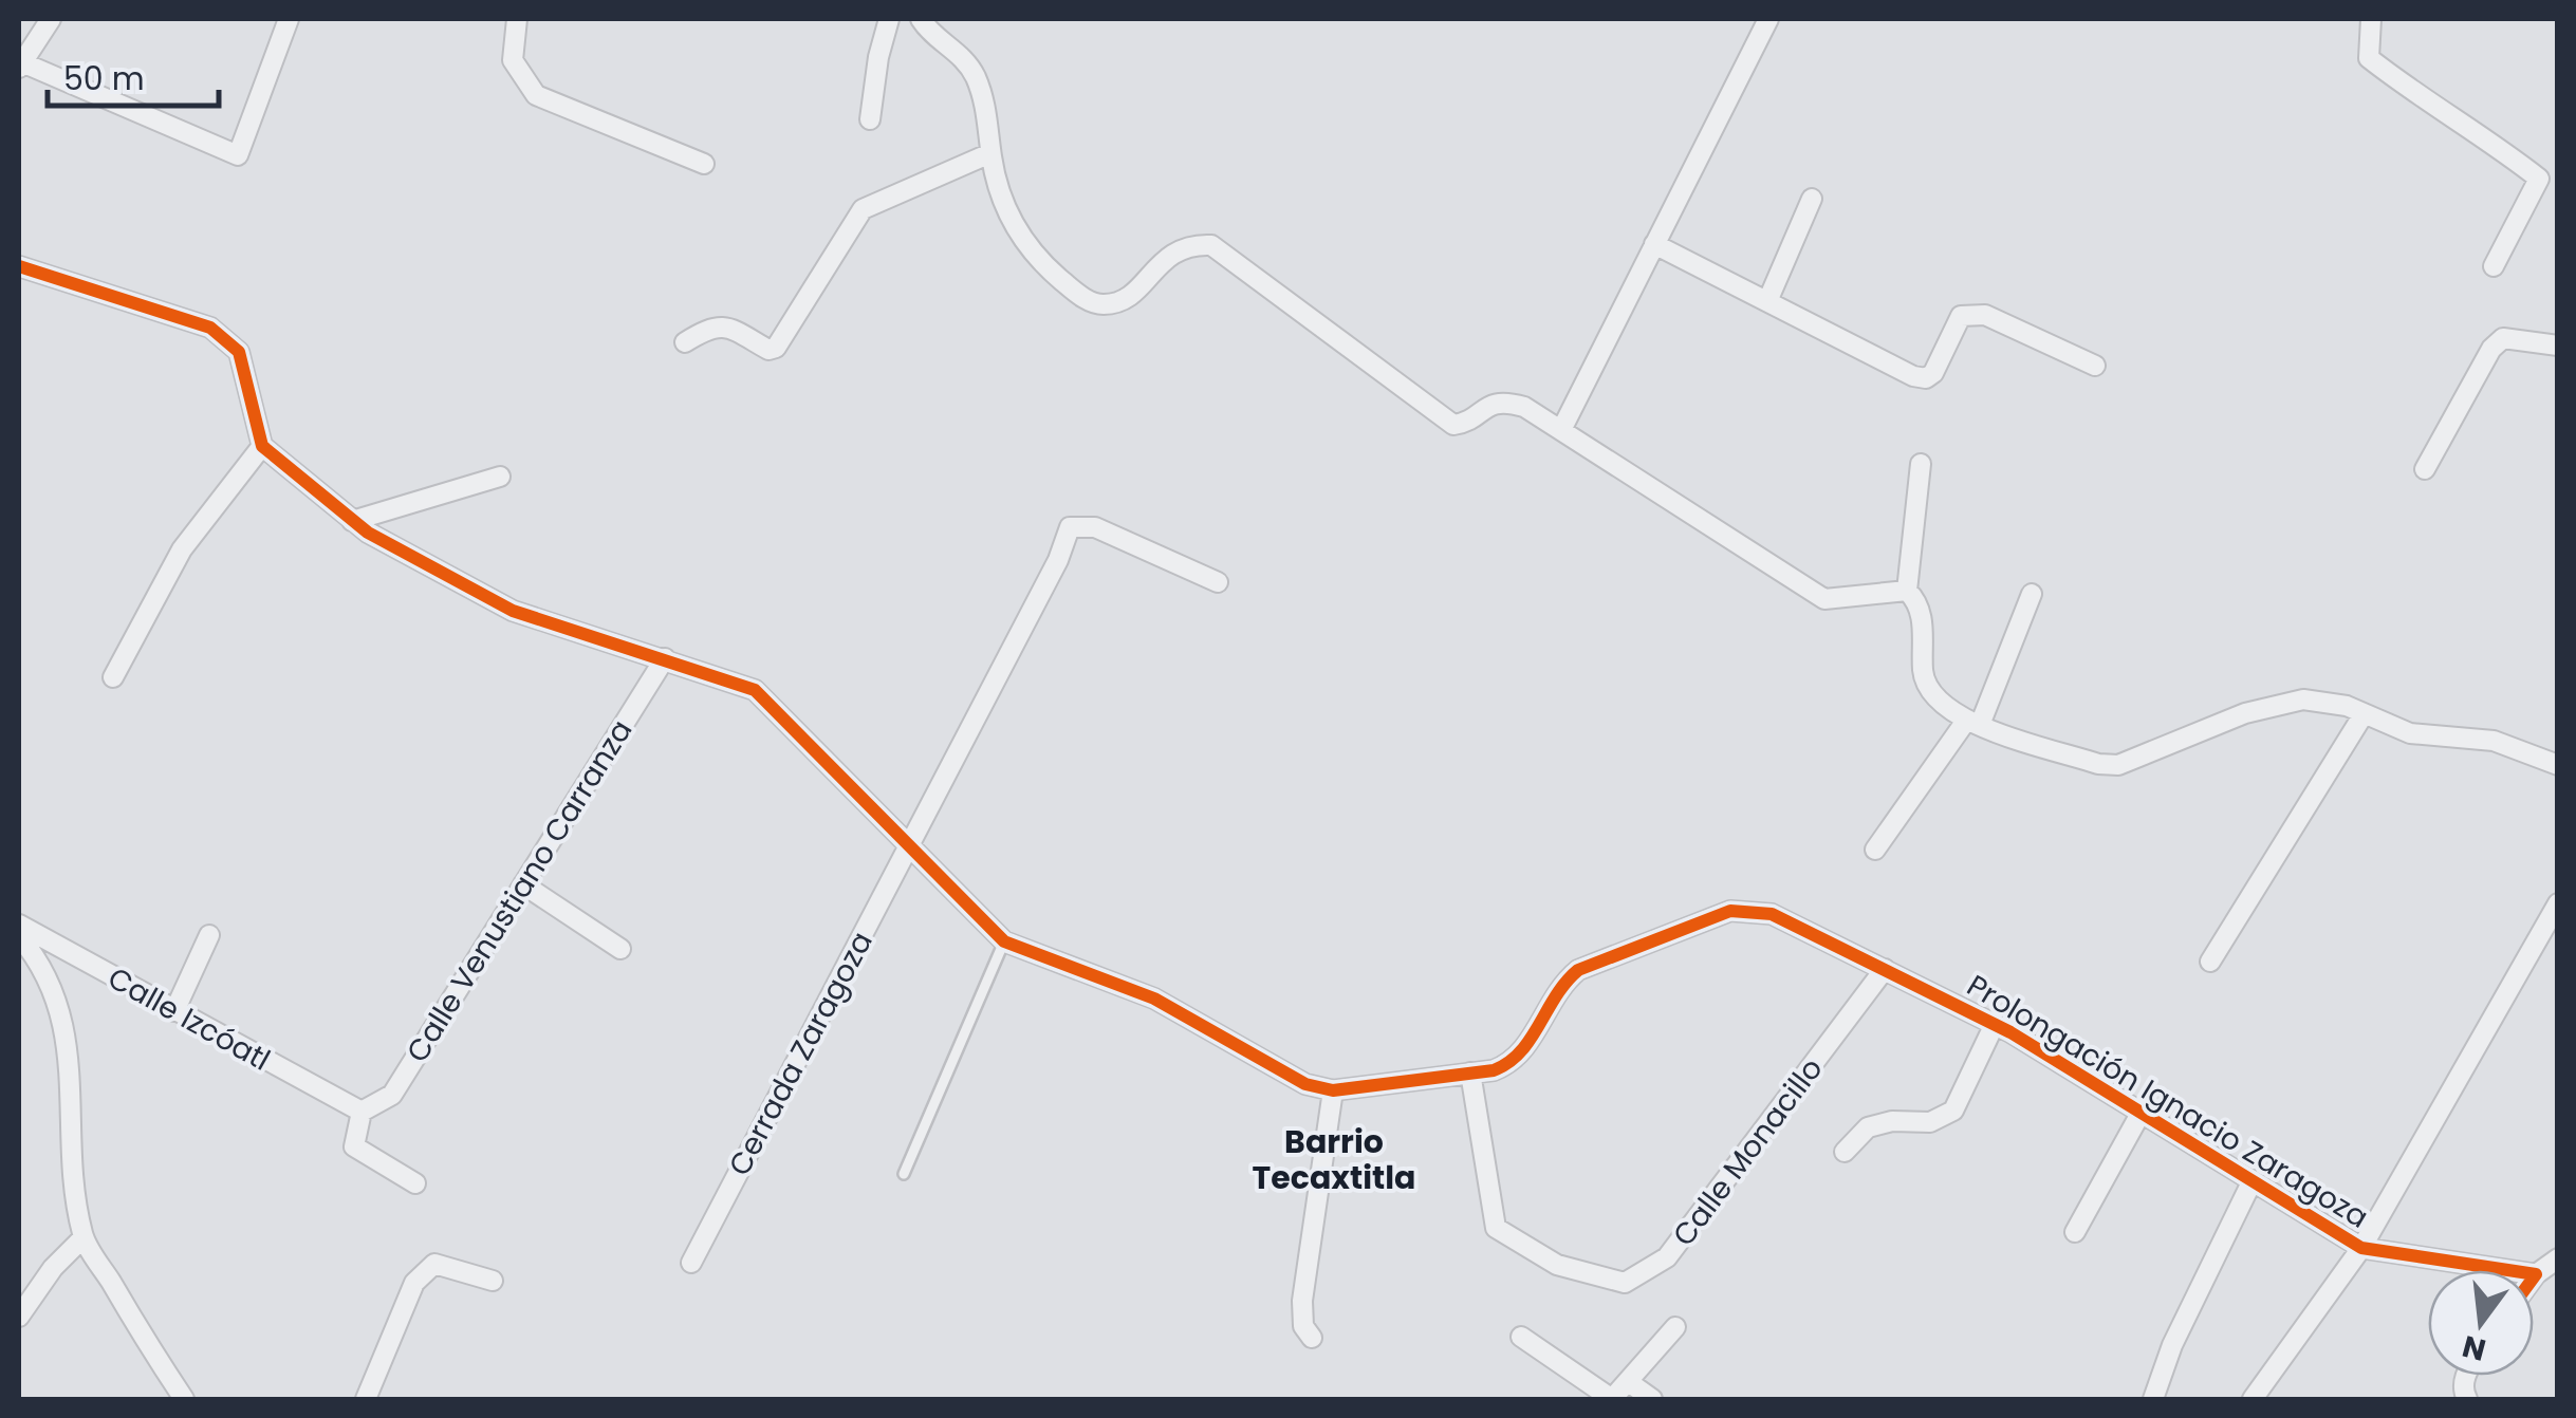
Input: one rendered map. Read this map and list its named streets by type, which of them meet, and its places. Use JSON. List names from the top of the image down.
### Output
{
  "streets": {
    "street": [
      "Calle Venustiano Carranza",
      "Calle Izcóatl",
      "Cerrada Zaragoza",
      "Prolongación Ignacio Zaragoza",
      "Calle Monacillo"
    ]
  },
  "crossings": [
    ["Calle Venustiano Carranza", "Calle Izcóatl"],
    ["Calle Venustiano Carranza", "Prolongación Ignacio Zaragoza"],
    ["Cerrada Zaragoza", "Prolongación Ignacio Zaragoza"],
    ["Prolongación Ignacio Zaragoza", "Calle Monacillo"]
  ],
  "districts": ["Barrio Tecaxtitla"],
  "scale_bar": "50 m",
  "north": "bottom"
}
